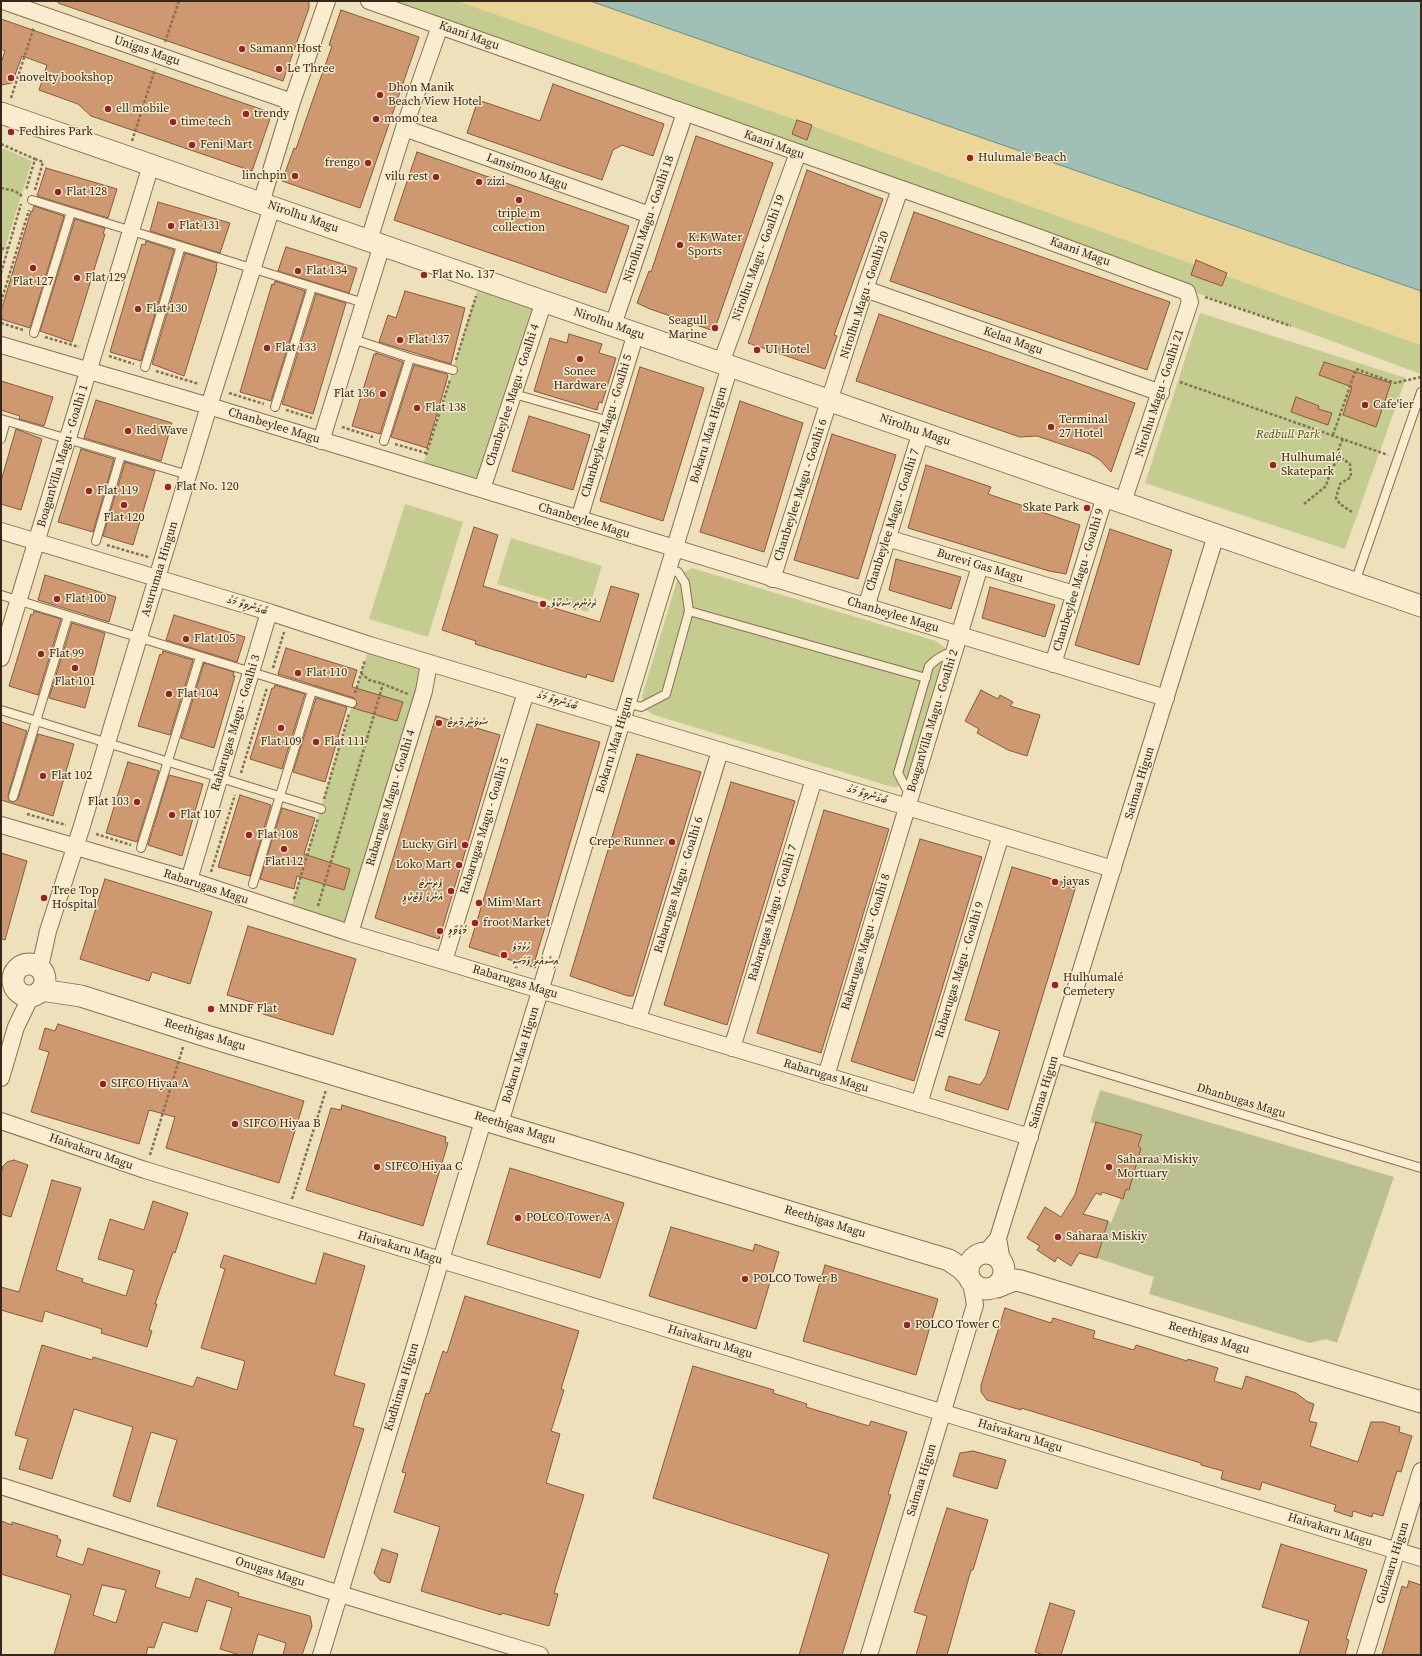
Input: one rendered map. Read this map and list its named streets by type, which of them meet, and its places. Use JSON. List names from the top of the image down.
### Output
{
  "streets": {
    "street": [
      "Kaani Magu",
      "Unigas Magu",
      "Lansimoo Magu",
      "Nirolhu Magu",
      "Nirolhu Magu - Goalhi 18",
      "Nirolhu Magu - Goalhi 19",
      "Nirolhu Magu - Goalhi 20",
      "Kelaa Magu",
      "Nirolhu Magu - Goalhi 21",
      "Chanbeylee Magu - Goalhi 4",
      "Chanbeylee Magu",
      "Chanbeylee Magu - Goalhi 5",
      "Bokaru Maa Higun",
      "BoaganVilla Magu - Goalhi 1",
      "Chanbeylee Magu - Goalhi 6",
      "Chanbeylee Magu - Goalhi 7",
      "Burevi Gas Magu",
      "Asurumaa Hingun",
      "Chanbeylee Magu - Goalhi 9",
      "ބޯގަންވިލާ މަގު",
      "BoaganVilla Magu - Goalhi 2",
      "Rabarugas Magu - Goalhi 3",
      "Saimaa Higun",
      "Rabarugas Magu - Goalhi 4",
      "Rabarugas Magu - Goalhi 5",
      "Rabarugas Magu - Goalhi 6",
      "Rabarugas Magu",
      "Rabarugas Magu - Goalhi 7",
      "Rabarugas Magu - Goalhi 8",
      "Rabarugas Magu - Goalhi 9",
      "Reethigas Magu",
      "Haivakaru Magu",
      "Kudhimaa Higun",
      "Gulzaaru Higun",
      "Onugas Magu"
    ],
    "lane": ["Dhanbugas Magu"]
  },
  "crossings": [
    ["Kaani Magu", "Nirolhu Magu - Goalhi 18"],
    ["Kaani Magu", "Nirolhu Magu - Goalhi 19"],
    ["Kaani Magu", "Nirolhu Magu - Goalhi 20"],
    ["Kaani Magu", "Nirolhu Magu - Goalhi 21"],
    ["Unigas Magu", "Asurumaa Hingun"],
    ["Lansimoo Magu", "Nirolhu Magu - Goalhi 18"],
    ["Nirolhu Magu", "Nirolhu Magu - Goalhi 18"],
    ["Nirolhu Magu", "Nirolhu Magu - Goalhi 19"],
    ["Nirolhu Magu", "Nirolhu Magu - Goalhi 20"],
    ["Nirolhu Magu", "Nirolhu Magu - Goalhi 21"],
    ["Nirolhu Magu", "Chanbeylee Magu - Goalhi 4"],
    ["Nirolhu Magu", "Chanbeylee Magu - Goalhi 5"],
    ["Nirolhu Magu", "Bokaru Maa Higun"],
    ["Nirolhu Magu", "BoaganVilla Magu - Goalhi 1"],
    ["Nirolhu Magu", "Chanbeylee Magu - Goalhi 6"],
    ["Nirolhu Magu", "Chanbeylee Magu - Goalhi 7"],
    ["Nirolhu Magu", "Asurumaa Hingun"],
    ["Nirolhu Magu", "Chanbeylee Magu - Goalhi 9"],
    ["Nirolhu Magu", "Saimaa Higun"],
    ["Nirolhu Magu - Goalhi 19", "Bokaru Maa Higun"],
    ["Nirolhu Magu - Goalhi 20", "Kelaa Magu"],
    ["Nirolhu Magu - Goalhi 20", "Chanbeylee Magu - Goalhi 6"],
    ["Kelaa Magu", "Nirolhu Magu - Goalhi 21"],
    ["Nirolhu Magu - Goalhi 21", "Chanbeylee Magu - Goalhi 9"],
    ["Chanbeylee Magu - Goalhi 4", "Chanbeylee Magu"],
    ["Chanbeylee Magu", "Chanbeylee Magu - Goalhi 5"],
    ["Chanbeylee Magu", "Bokaru Maa Higun"],
    ["Chanbeylee Magu", "BoaganVilla Magu - Goalhi 1"],
    ["Chanbeylee Magu", "Chanbeylee Magu - Goalhi 6"],
    ["Chanbeylee Magu", "Chanbeylee Magu - Goalhi 7"],
    ["Chanbeylee Magu", "Asurumaa Hingun"],
    ["Chanbeylee Magu", "Chanbeylee Magu - Goalhi 9"],
    ["Chanbeylee Magu", "BoaganVilla Magu - Goalhi 2"],
    ["Chanbeylee Magu", "Saimaa Higun"],
    ["Bokaru Maa Higun", "ބޯގަންވިލާ މަގު"],
    ["Bokaru Maa Higun", "Rabarugas Magu"],
    ["Bokaru Maa Higun", "Reethigas Magu"],
    ["Bokaru Maa Higun", "Kudhimaa Higun"],
    ["BoaganVilla Magu - Goalhi 1", "ބޯގަންވިލާ މަގު"],
    ["Chanbeylee Magu - Goalhi 7", "Burevi Gas Magu"],
    ["Burevi Gas Magu", "Chanbeylee Magu - Goalhi 9"],
    ["Burevi Gas Magu", "BoaganVilla Magu - Goalhi 2"],
    ["Asurumaa Hingun", "ބޯގަންވިލާ މަގު"],
    ["Asurumaa Hingun", "Rabarugas Magu"],
    ["Asurumaa Hingun", "Reethigas Magu"],
    ["ބޯގަންވިލާ މަގު", "BoaganVilla Magu - Goalhi 2"],
    ["ބޯގަންވިލާ މަގު", "Rabarugas Magu - Goalhi 3"],
    ["ބޯގަންވިލާ މަގު", "Saimaa Higun"],
    ["ބޯގަންވިލާ މަގު", "Rabarugas Magu - Goalhi 4"],
    ["ބޯގަންވިލާ މަގު", "Rabarugas Magu - Goalhi 5"],
    ["ބޯގަންވިލާ މަގު", "Rabarugas Magu - Goalhi 6"],
    ["ބޯގަންވިލާ މަގު", "Rabarugas Magu - Goalhi 7"],
    ["ބޯގަންވިލާ މަގު", "Rabarugas Magu - Goalhi 8"],
    ["ބޯގަންވިލާ މަގު", "Rabarugas Magu - Goalhi 9"],
    ["BoaganVilla Magu - Goalhi 2", "Rabarugas Magu - Goalhi 8"],
    ["Rabarugas Magu - Goalhi 3", "Rabarugas Magu"],
    ["Saimaa Higun", "Rabarugas Magu"],
    ["Saimaa Higun", "Reethigas Magu"],
    ["Saimaa Higun", "Dhanbugas Magu"],
    ["Saimaa Higun", "Haivakaru Magu"],
    ["Rabarugas Magu - Goalhi 4", "Rabarugas Magu"],
    ["Rabarugas Magu - Goalhi 5", "Rabarugas Magu"],
    ["Rabarugas Magu - Goalhi 6", "Rabarugas Magu"],
    ["Rabarugas Magu", "Rabarugas Magu - Goalhi 7"],
    ["Rabarugas Magu", "Rabarugas Magu - Goalhi 8"],
    ["Rabarugas Magu", "Rabarugas Magu - Goalhi 9"],
    ["Reethigas Magu", "Kudhimaa Higun"],
    ["Haivakaru Magu", "Kudhimaa Higun"],
    ["Haivakaru Magu", "Gulzaaru Higun"],
    ["Kudhimaa Higun", "Onugas Magu"]
  ],
  "parks": ["Redbull Park"],
  "places": [
    "Samann Host",
    "Le Three",
    "novelty bookshop",
    "Dhon Manik Beach View Hotel",
    "ell mobile",
    "trendy",
    "momo tea",
    "time tech",
    "Fedhires Park",
    "Feni Mart",
    "Hulumale Beach",
    "frengo",
    "linchpin",
    "vilu rest",
    "zizi",
    "Flat 128",
    "triple m collection",
    "Flat 131",
    "K.K Water Sports",
    "Flat 127",
    "Flat 134",
    "Flat No. 137",
    "Flat 129",
    "Flat 130",
    "Seagull Marine",
    "Flat 137",
    "Flat 133",
    "UI Hotel",
    "Sonee Hardware",
    "Flat 136",
    "Cafe'ier",
    "Flat 138",
    "Terminal 27 Hotel",
    "Red Wave",
    "Hulhumalé Skatepark",
    "Flat No. 120",
    "Flat 119",
    "Flat 120",
    "Skate Park",
    "Flat 100",
    "ރެހެންދި ސްކޫލް",
    "Flat 105",
    "Flat 99",
    "Flat 101",
    "Flat 110",
    "Flat 104",
    "ސެވަން މާރޓް",
    "Flat 109",
    "Flat 111",
    "Flat 102",
    "Flat 103",
    "Flat 107",
    "Flat 108",
    "Crepe Runner",
    "Lucky Girl",
    "Flat112",
    "Loko Mart",
    "jayas",
    "ޕްރިންޓް އެންޑް ފޮޓޯކޮޕީ",
    "Tree Top Hospital",
    "Mim Mart",
    "froot Market",
    "މުޑުވާލި",
    "ހުޅުމާލެ އިސްއެރި ފާމަސީ",
    "Hulhumalé Cemetery",
    "MNDF Flat",
    "SIFCO Hiyaa A",
    "SIFCO Hiyaa B",
    "SIFCO Hiyaa C",
    "Saharaa Miskiy Mortuary",
    "POLCO Tower A",
    "Saharaa Miskiy",
    "POLCO Tower B",
    "POLCO Tower C"
  ]
}
